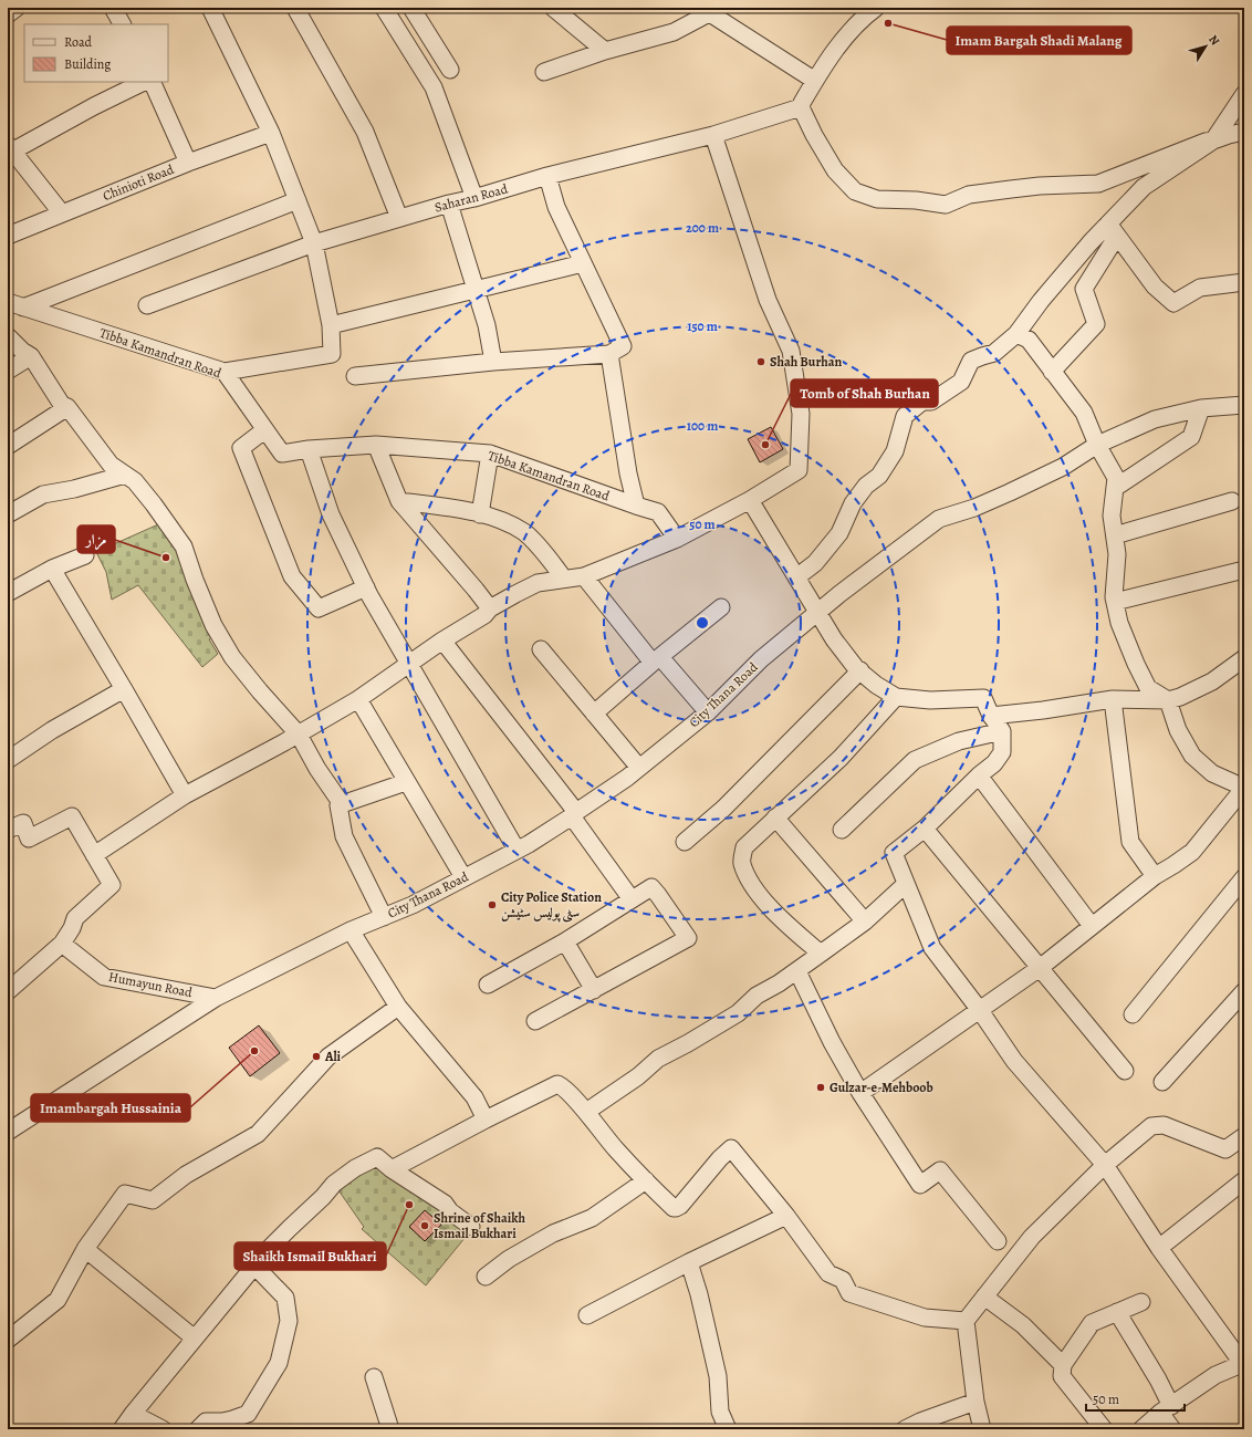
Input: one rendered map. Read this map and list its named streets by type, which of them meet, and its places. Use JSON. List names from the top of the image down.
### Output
{
  "streets": {
    "street": [
      "Chinioti Road",
      "Saharan Road",
      "Tibba Kamandran Road",
      "City Thana Road",
      "Humayun Road"
    ]
  },
  "crossings": [
    ["City Thana Road", "Humayun Road"]
  ],
  "places": [
    "Imam Bargah Shadi Malang",
    "Shah Burhan",
    "Tomb of Shah Burhan",
    "مزار",
    "City Police Station سٹی پولیس سٹیشن",
    "Imambargah Hussainia",
    "Ali",
    "Gulzar-e-Mehboob",
    "Shaikh Ismail Bukhari",
    "Shrine of Shaikh Ismail Bukhari"
  ],
  "legend": ["Road", "Building"],
  "scale_bar": "50 m",
  "north": "top right",
  "rings": [
    "200 m",
    "150 m",
    "100 m",
    "50 m"
  ]
}
